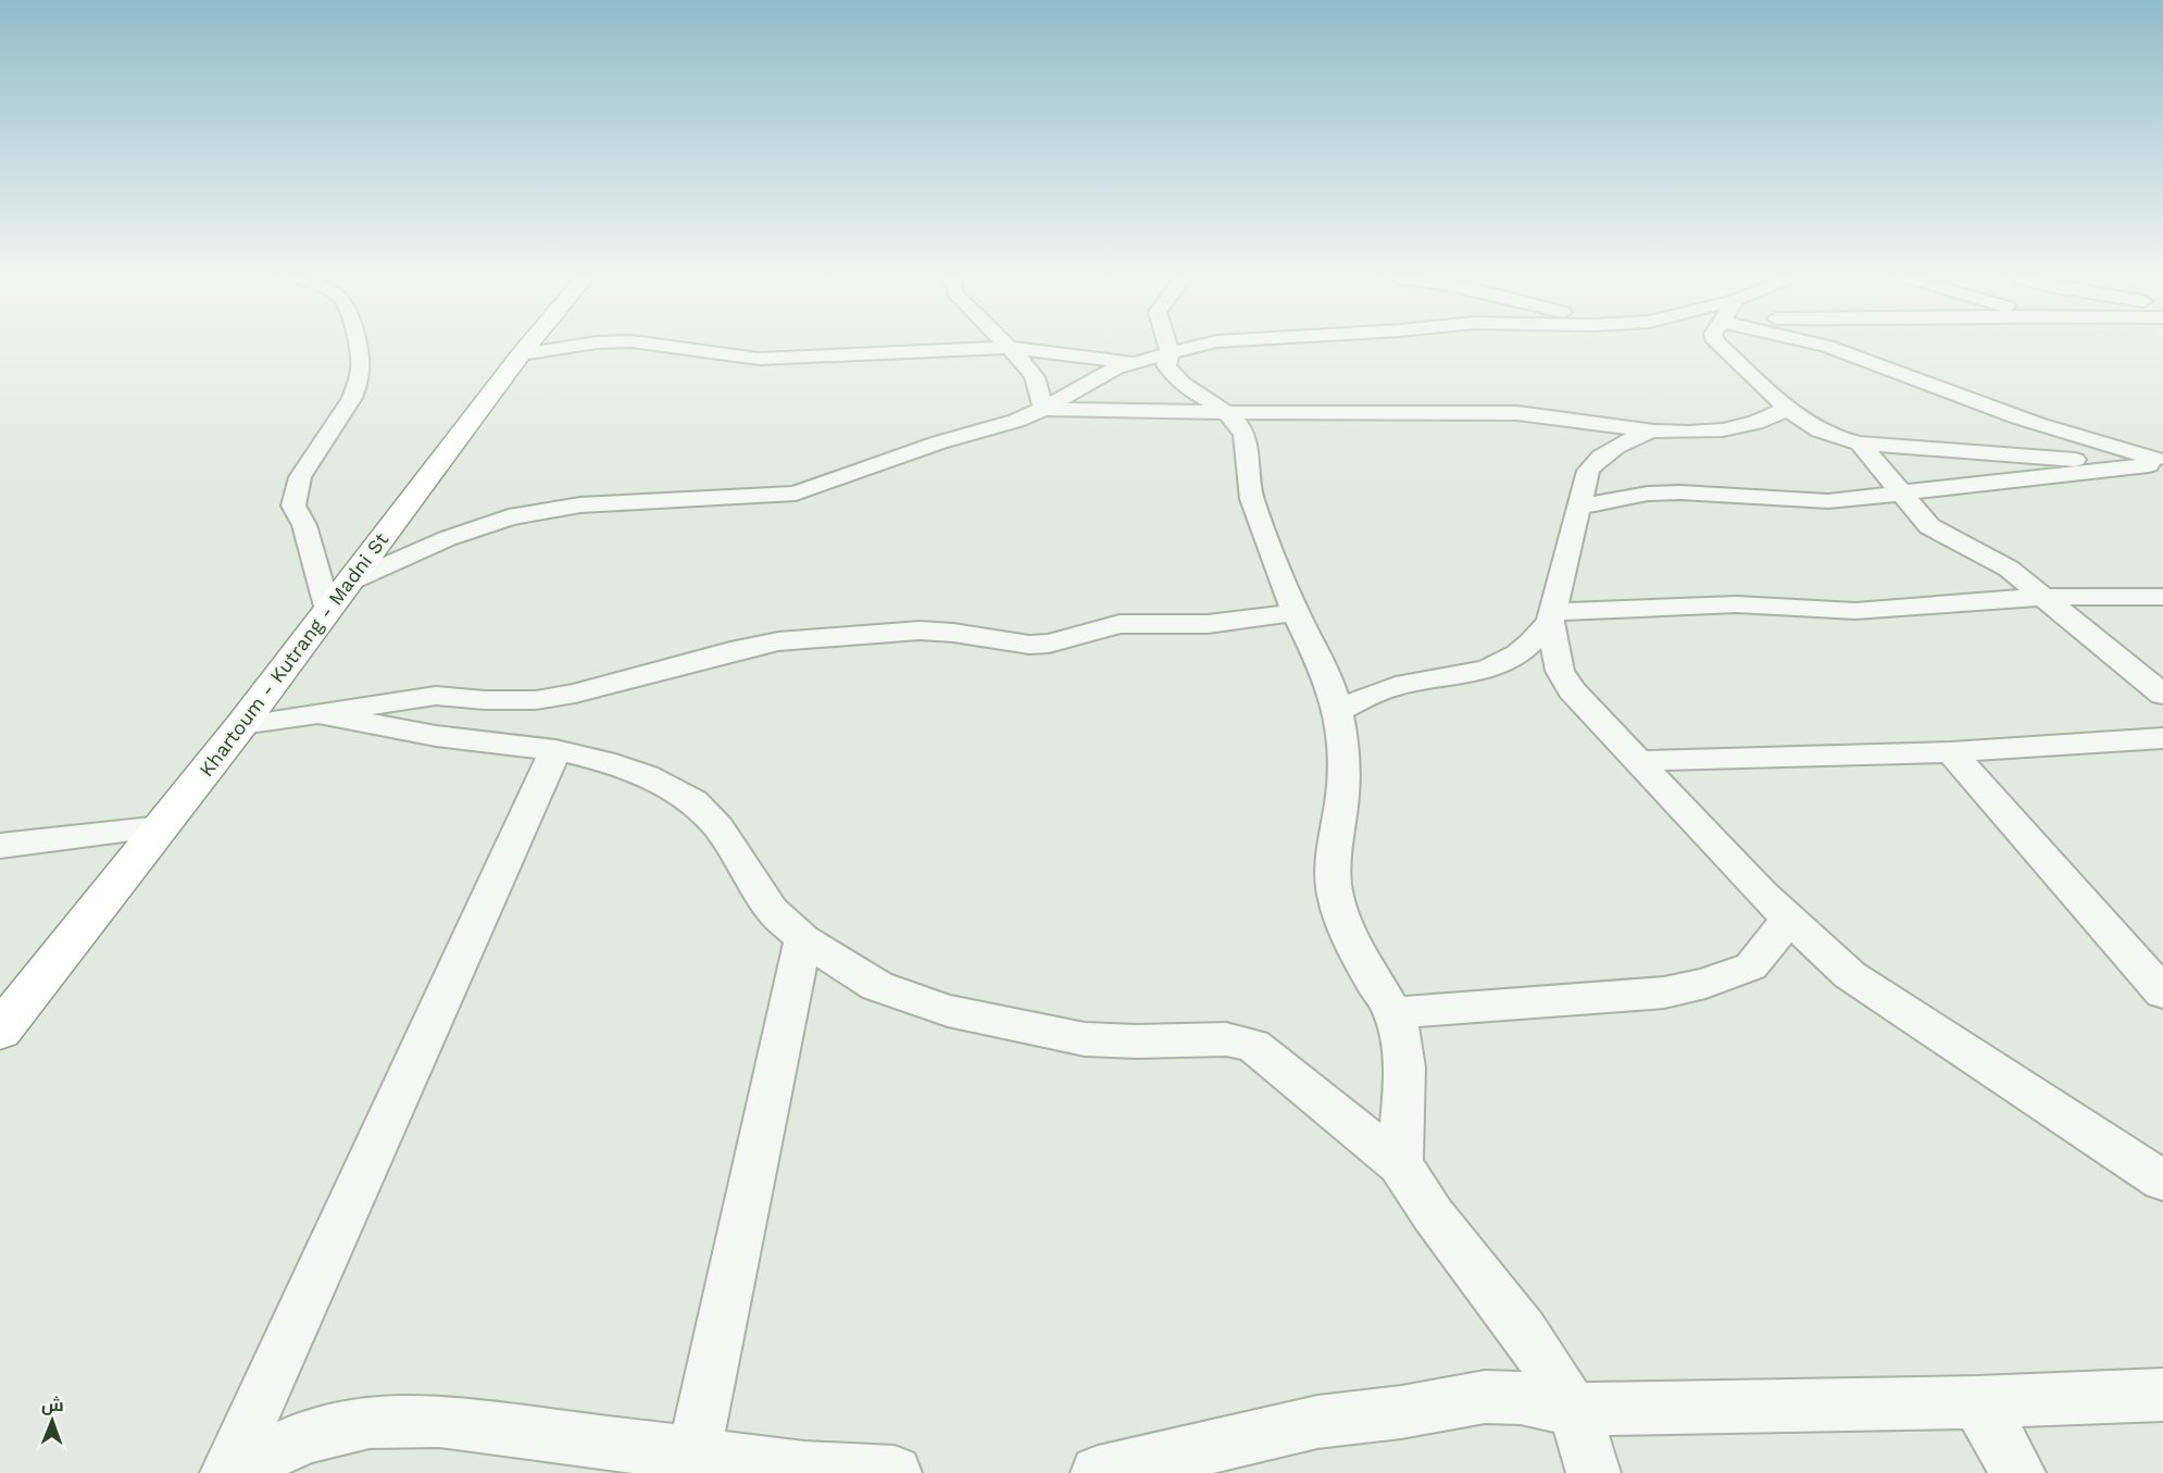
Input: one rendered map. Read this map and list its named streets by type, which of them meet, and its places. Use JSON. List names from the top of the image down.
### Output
{
  "streets": {
    "highway": ["Khartoum - Kutrang - Madni St"]
  },
  "north": "top"
}
